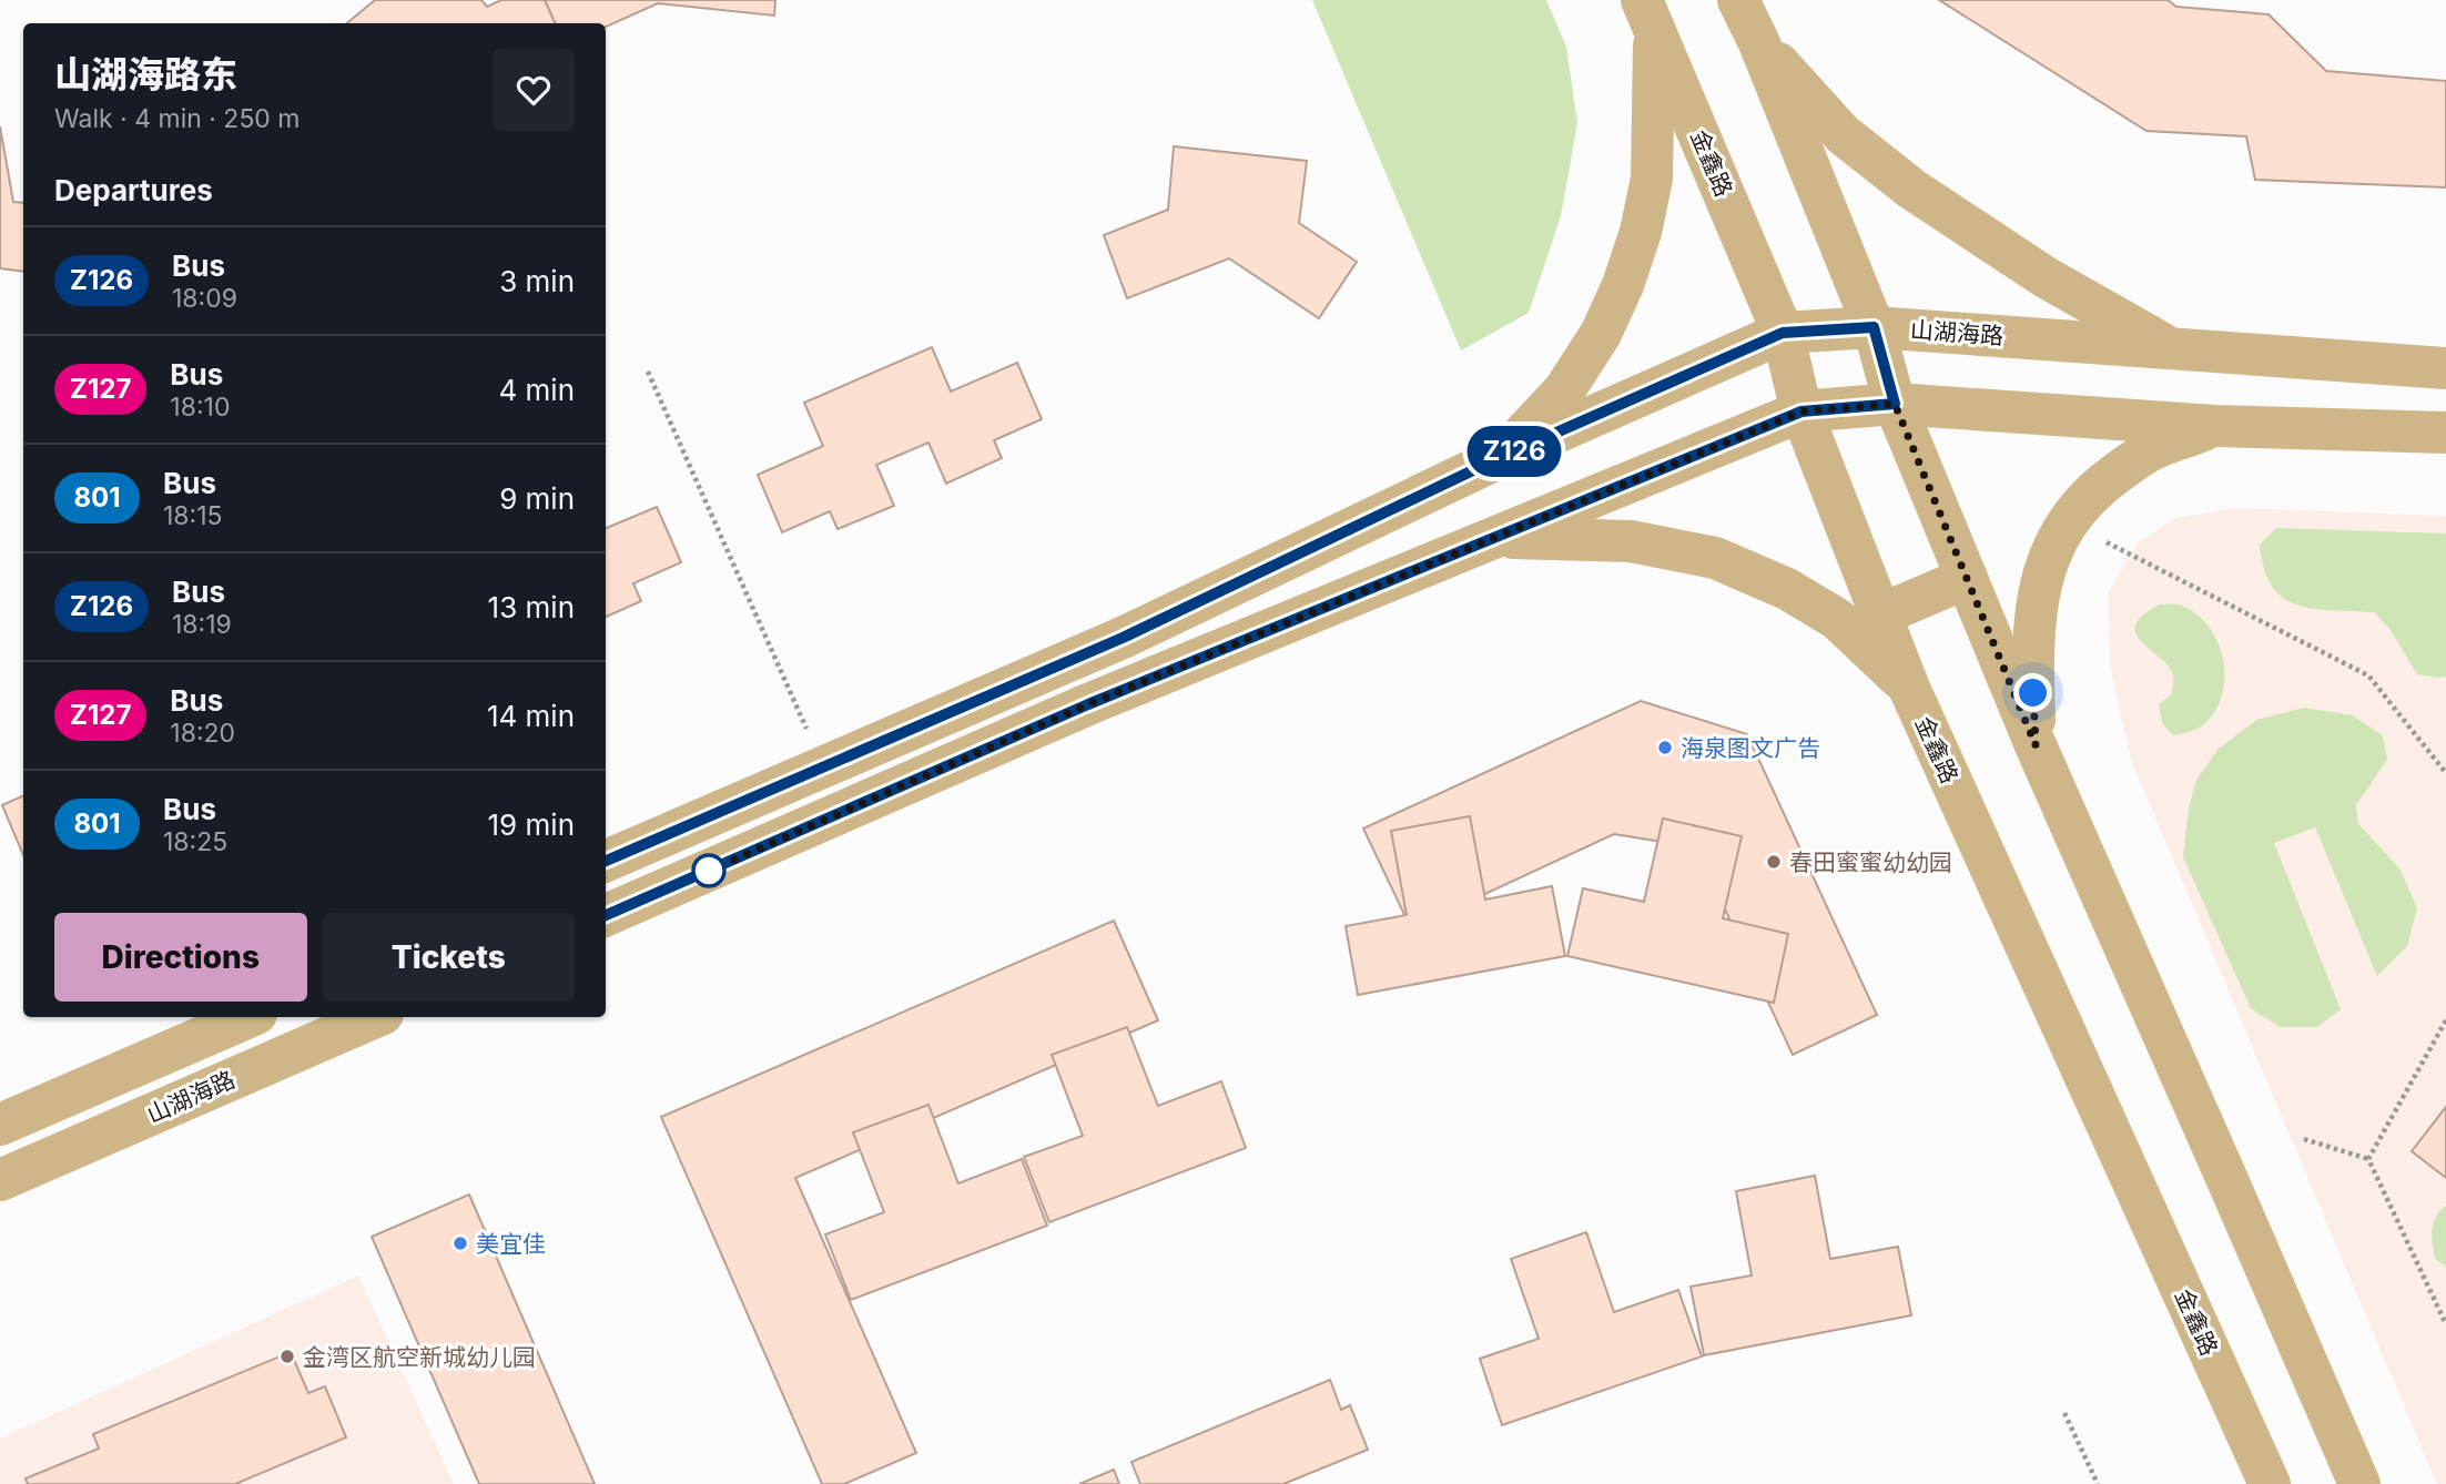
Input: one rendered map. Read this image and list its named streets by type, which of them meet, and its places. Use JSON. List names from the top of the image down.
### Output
{
  "streets": {
    "street": ["金鑫路", "山湖海路"]
  },
  "crossings": [
    ["金鑫路", "山湖海路"]
  ],
  "places": [
    "海泉图文广告",
    "春田蜜蜜幼幼园",
    "美宜佳",
    "金湾区航空新城幼儿园"
  ],
  "lines": ["bus line Z126"],
  "page": {
    "on_map": "Z126",
    "heading": [
      ["山湖海路东", "Walk · 4 min · 250 m"],
      "Departures"
    ],
    "list": [
      {
        "mark": "Z126",
        "name": "Bus",
        "note": "18:09",
        "value": "3 min"
      },
      {
        "mark": "Z127",
        "name": "Bus",
        "note": "18:10",
        "value": "4 min"
      },
      {
        "mark": "801",
        "name": "Bus",
        "note": "18:15",
        "value": "9 min"
      },
      {
        "mark": "Z126",
        "name": "Bus",
        "note": "18:19",
        "value": "13 min"
      },
      {
        "mark": "Z127",
        "name": "Bus",
        "note": "18:20",
        "value": "14 min"
      },
      {
        "mark": "801",
        "name": "Bus",
        "note": "18:25",
        "value": "19 min"
      }
    ],
    "buttons": ["Directions", "Tickets"]
  }
}
